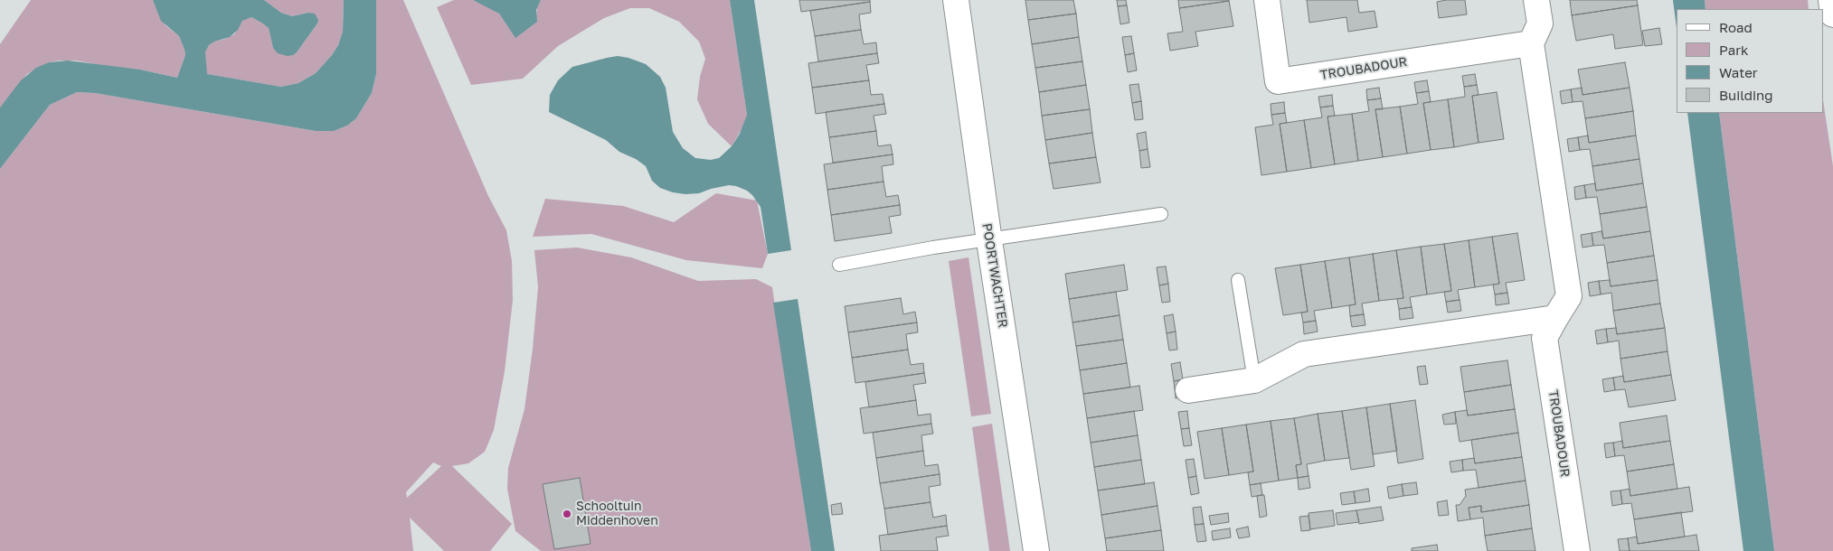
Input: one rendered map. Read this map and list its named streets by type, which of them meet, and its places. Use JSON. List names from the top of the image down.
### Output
{
  "streets": {
    "street": ["TROUBADOUR", "POORTWACHTER"]
  },
  "places": ["Schooltuin Middenhoven"],
  "legend": [
    "Road",
    "Park",
    "Water",
    "Building"
  ]
}
